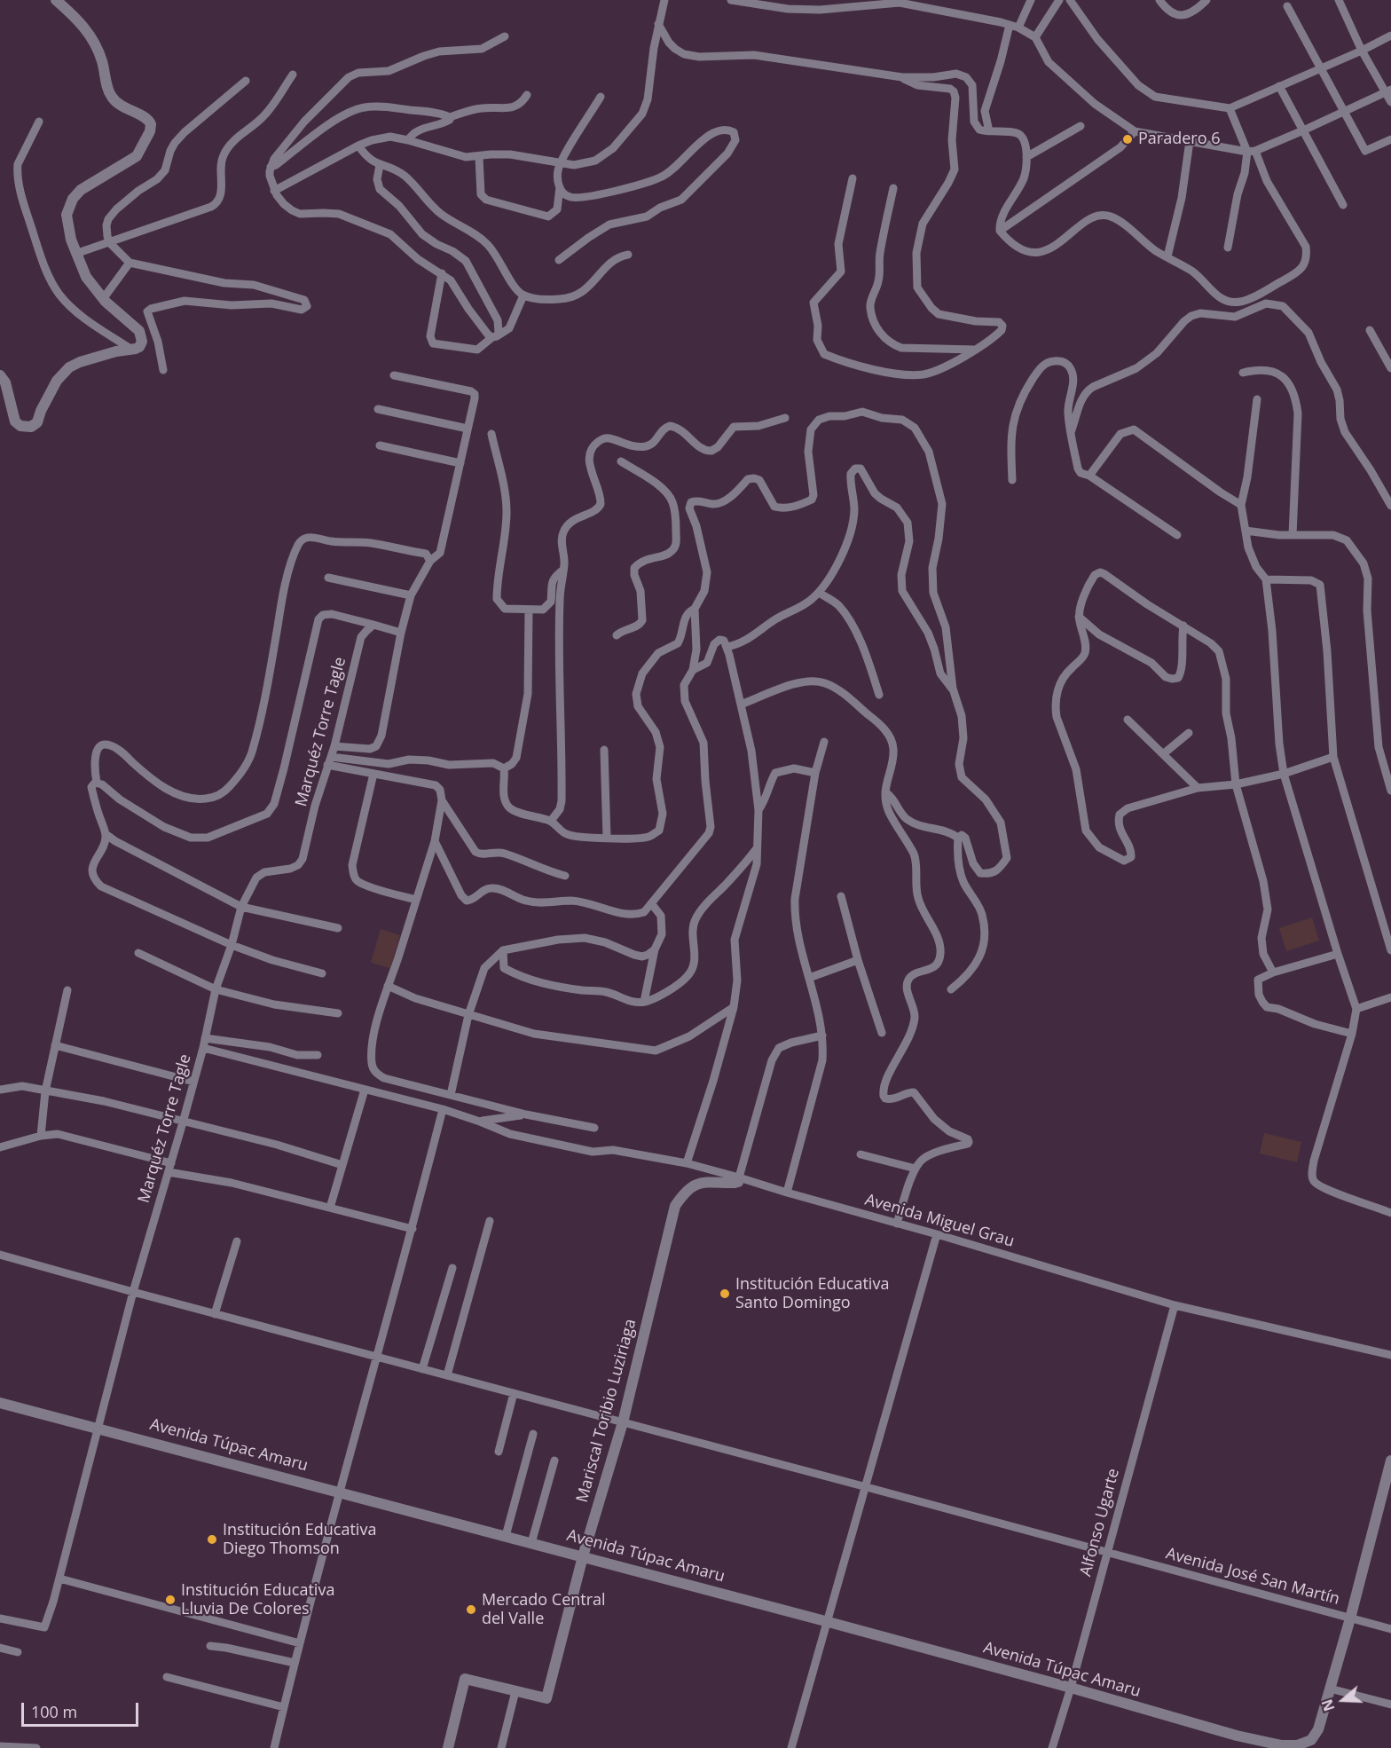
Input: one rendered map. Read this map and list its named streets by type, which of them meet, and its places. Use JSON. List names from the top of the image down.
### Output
{
  "streets": {
    "street": [
      "Marquéz Torre Tagle",
      "Avenida Miguel Grau",
      "Mariscal Toribio Luziriaga",
      "Avenida Túpac Amaru",
      "Alfonso Ugarte",
      "Avenida José San Martín"
    ]
  },
  "crossings": [
    ["Marquéz Torre Tagle", "Avenida Miguel Grau"],
    ["Marquéz Torre Tagle", "Avenida Túpac Amaru"],
    ["Marquéz Torre Tagle", "Avenida José San Martín"],
    ["Avenida Miguel Grau", "Mariscal Toribio Luziriaga"],
    ["Avenida Miguel Grau", "Alfonso Ugarte"],
    ["Mariscal Toribio Luziriaga", "Avenida Túpac Amaru"],
    ["Mariscal Toribio Luziriaga", "Avenida José San Martín"],
    ["Avenida Túpac Amaru", "Alfonso Ugarte"],
    ["Alfonso Ugarte", "Avenida José San Martín"]
  ],
  "places": [
    "Paradero 6",
    "Institución Educativa Santo Domingo",
    "Institución Educativa Diego Thomson",
    "Institución Educativa Lluvia De Colores",
    "Mercado Central del Valle"
  ],
  "scale_bar": "100 m",
  "north": "left"
}
